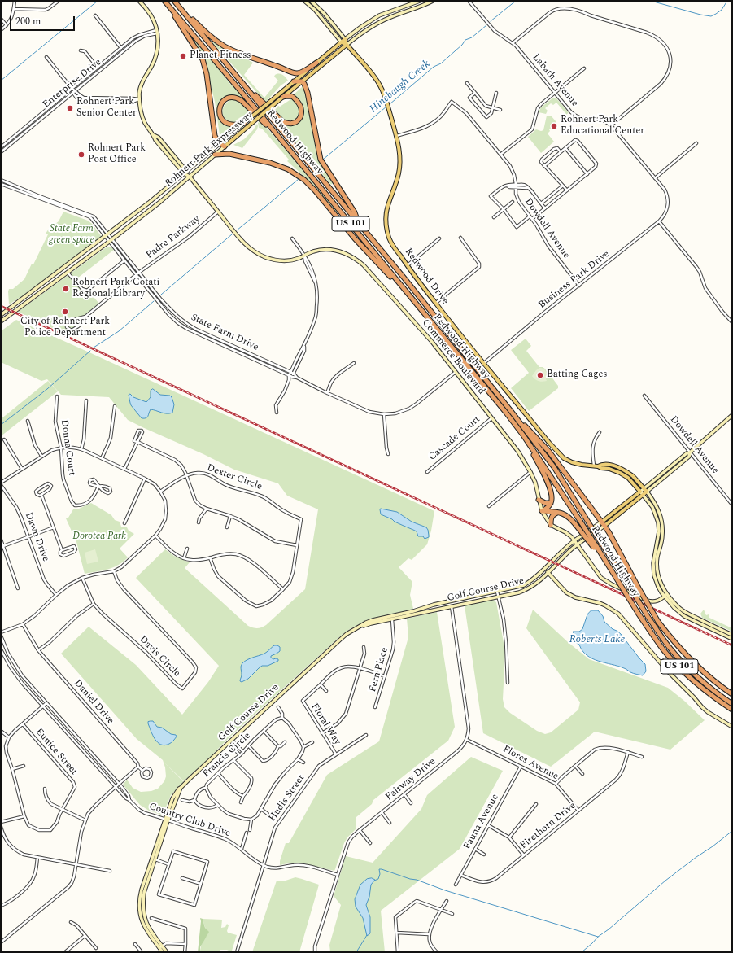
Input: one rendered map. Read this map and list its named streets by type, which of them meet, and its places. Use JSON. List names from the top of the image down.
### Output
{
  "streets": {
    "highway": ["Redwood Highway", "US 101"],
    "main road": ["Rohnert Park Expressway", "Redwood Drive", "Golf Course Drive"],
    "street": [
      "Labath Avenue",
      "Enterprise Drive",
      "Dowdell Avenue",
      "Padre Parkway",
      "Business Park Drive",
      "State Farm Drive",
      "Commerce Boulevard",
      "Cascade Court",
      "Donna Court",
      "Dexter Circle",
      "Dawn Drive",
      "Davis Circle",
      "Fern Place",
      "Daniel Drive",
      "Floral Way",
      "Eunice Street",
      "Francis Circle",
      "Flores Avenue",
      "Fairway Drive",
      "Hudis Street",
      "Country Club Drive",
      "Fauna Avenue",
      "Firethorn Drive"
    ]
  },
  "crossings": [
    ["Labath Avenue", "Business Park Drive"],
    ["Enterprise Drive", "Commerce Boulevard"],
    ["Rohnert Park Expressway", "Redwood Drive"],
    ["Rohnert Park Expressway", "State Farm Drive"],
    ["Rohnert Park Expressway", "Commerce Boulevard"],
    ["Dowdell Avenue", "Business Park Drive"],
    ["Padre Parkway", "State Farm Drive"],
    ["Padre Parkway", "Commerce Boulevard"],
    ["Redwood Drive", "Business Park Drive"],
    ["Redwood Drive", "Commerce Boulevard"],
    ["Redwood Drive", "Golf Course Drive"],
    ["State Farm Drive", "Commerce Boulevard"],
    ["Commerce Boulevard", "Cascade Court"],
    ["Commerce Boulevard", "Golf Course Drive"],
    ["Golf Course Drive", "Fern Place"],
    ["Golf Course Drive", "Country Club Drive"],
    ["Fern Place", "Floral Way"],
    ["Floral Way", "Hudis Street"],
    ["Flores Avenue", "Fairway Drive"],
    ["Flores Avenue", "Fauna Avenue"],
    ["Flores Avenue", "Firethorn Drive"],
    ["Fairway Drive", "Country Club Drive"],
    ["Hudis Street", "Country Club Drive"],
    ["Fauna Avenue", "Firethorn Drive"]
  ],
  "water": ["Hinebaugh Creek", "Roberts Lake"],
  "parks": ["State Farm green space", "Dorotea Park"],
  "places": [
    "Planet Fitness",
    "Rohnert Park Senior Center",
    "Rohnert Park Educational Center",
    "Rohnert Park Post Office",
    "Rohnert Park Cotati Regional Library",
    "City of Rohnert Park Police Department",
    "Batting Cages"
  ],
  "scale_bar": "200 m"
}
